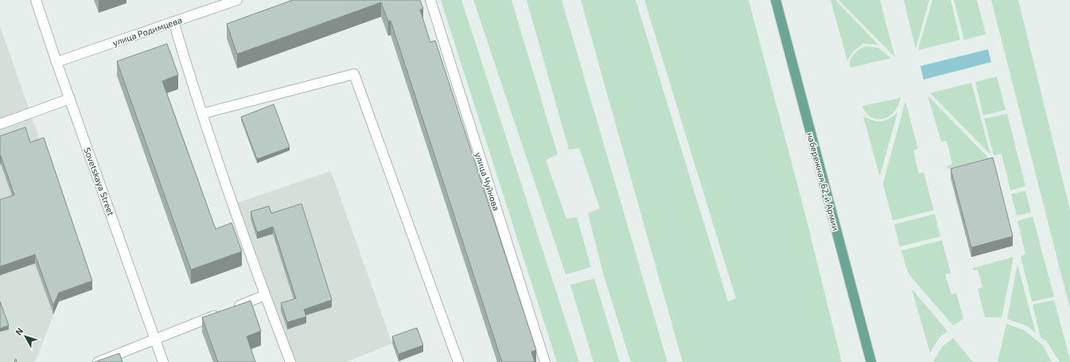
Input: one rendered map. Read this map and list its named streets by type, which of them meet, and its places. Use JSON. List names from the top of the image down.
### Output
{
  "streets": {
    "main road": ["набережная 62-й Армии"],
    "street": ["улица Родимцева", "Sovetskaya Street", "улица Чуйкова"]
  },
  "crossings": [
    ["улица Родимцева", "Sovetskaya Street"]
  ],
  "north": "top left"
}
